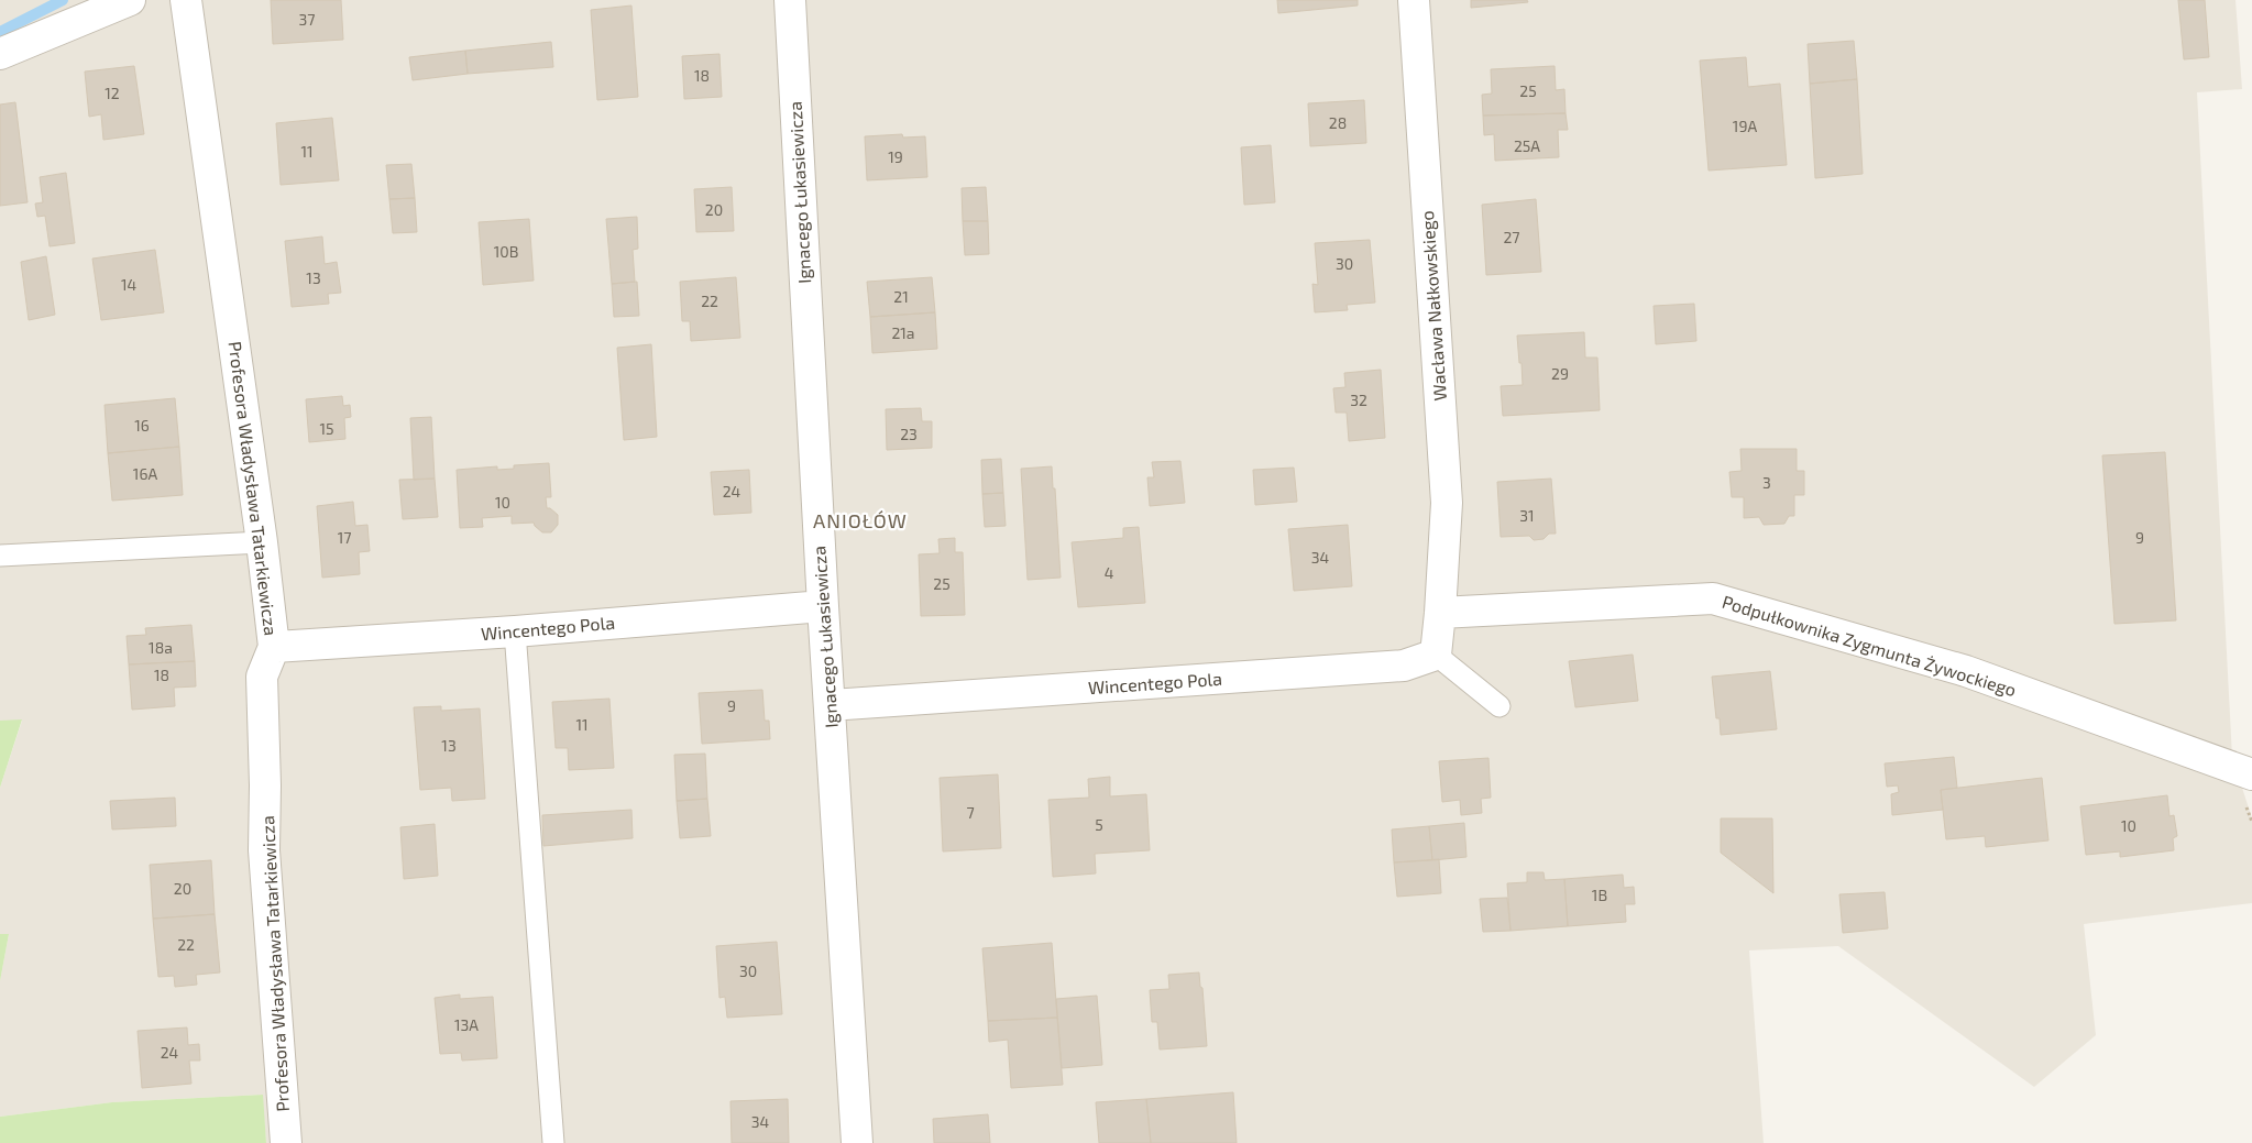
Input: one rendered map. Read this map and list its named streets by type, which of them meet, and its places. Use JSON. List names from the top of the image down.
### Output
{
  "streets": {
    "street": [
      "Ignacego Łukasiewicza",
      "Wacława Nałkowskiego",
      "Profesora Władysława Tatarkiewicza",
      "Wincentego Pola",
      "Podpułkownika Zygmunta Żywockiego"
    ]
  },
  "crossings": [
    ["Ignacego Łukasiewicza", "Wincentego Pola"],
    ["Wacława Nałkowskiego", "Podpułkownika Zygmunta Żywockiego"],
    ["Profesora Władysława Tatarkiewicza", "Wincentego Pola"]
  ],
  "districts": ["ANIOŁÓW"],
  "house_numbers": [
    "37",
    "18",
    "25",
    "12",
    "28",
    "19A",
    "25A",
    "11",
    "19",
    "20",
    "27",
    "10B",
    "30",
    "13",
    "14",
    "21",
    "22",
    "21a",
    "29",
    "32",
    "16",
    "15",
    "23",
    "16A",
    "3",
    "24",
    "10",
    "31",
    "17",
    "9",
    "34",
    "4",
    "25",
    "18a",
    "18",
    "9",
    "11",
    "13",
    "7",
    "5",
    "10",
    "20",
    "1B",
    "22",
    "30",
    "13A",
    "24",
    "34"
  ]
}
